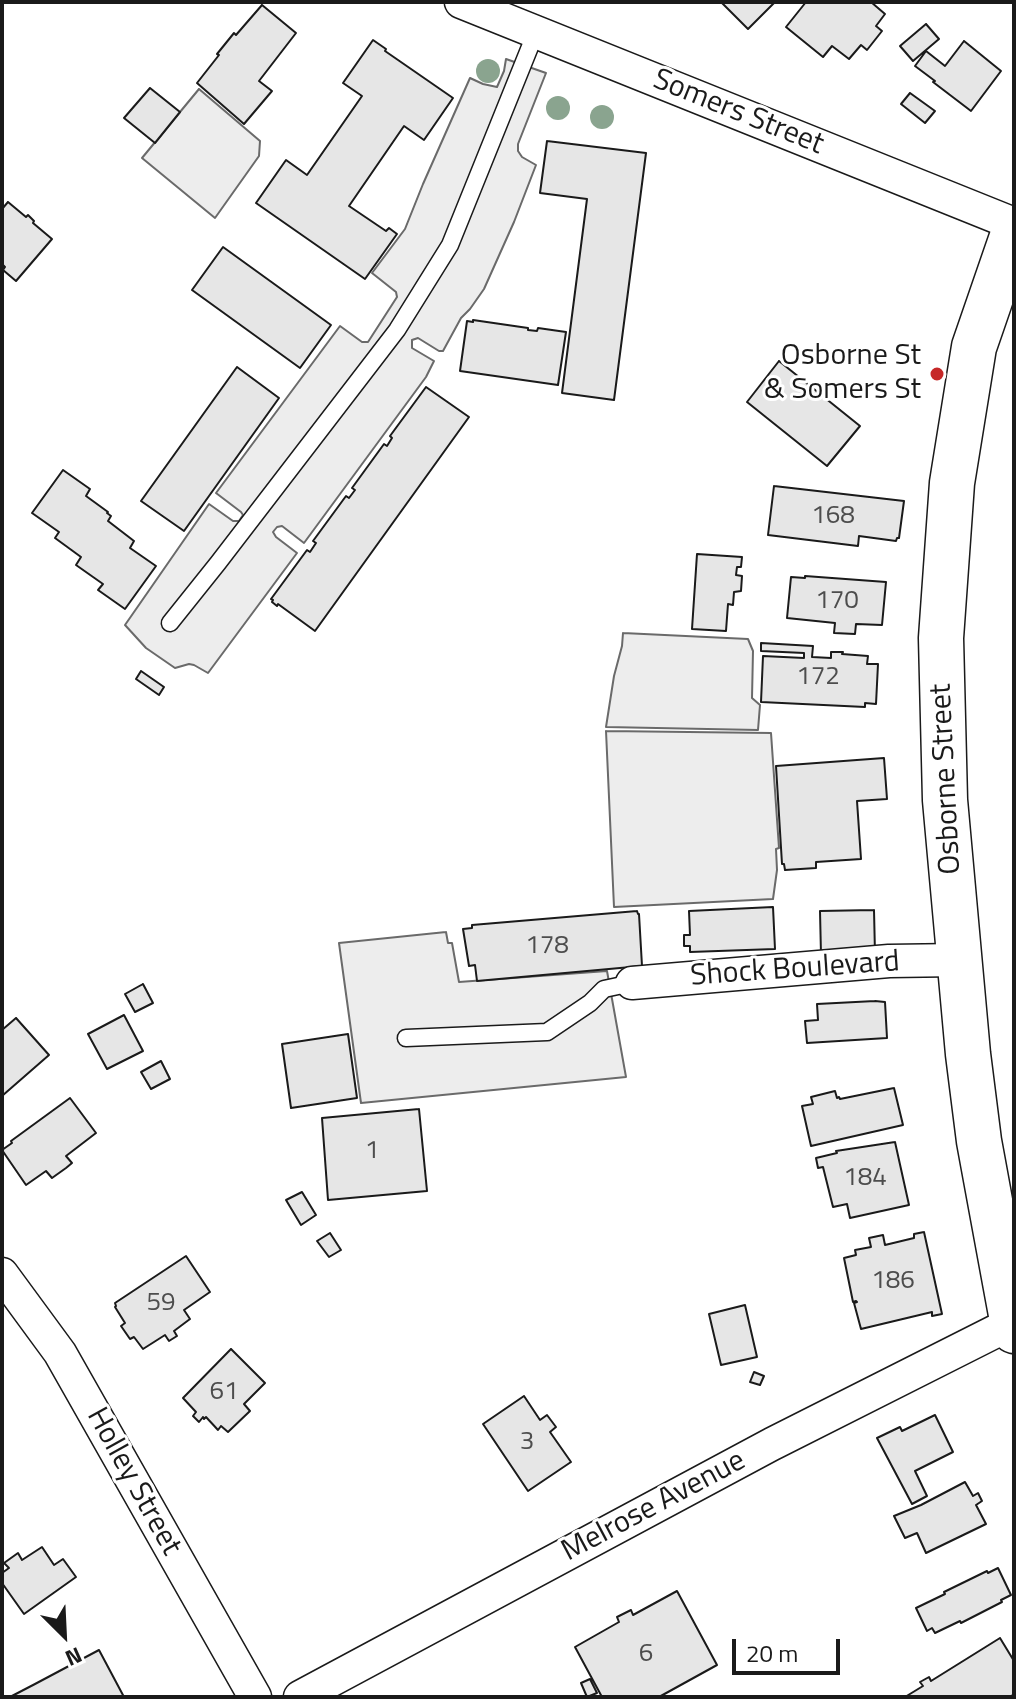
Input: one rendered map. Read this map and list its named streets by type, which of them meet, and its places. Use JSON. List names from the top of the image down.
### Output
{
  "streets": {
    "main road": ["Osborne Street"],
    "street": [
      "Somers Street",
      "Shock Boulevard",
      "Holley Street",
      "Melrose Avenue"
    ]
  },
  "crossings": [
    ["Osborne Street", "Shock Boulevard"],
    ["Osborne Street", "Melrose Avenue"]
  ],
  "places": ["Osborne St & Somers St"],
  "house_numbers": [
    "168",
    "170",
    "172",
    "178",
    "1",
    "184",
    "186",
    "59",
    "61",
    "3",
    "6"
  ],
  "scale_bar": "20 m",
  "north": "bottom right"
}
